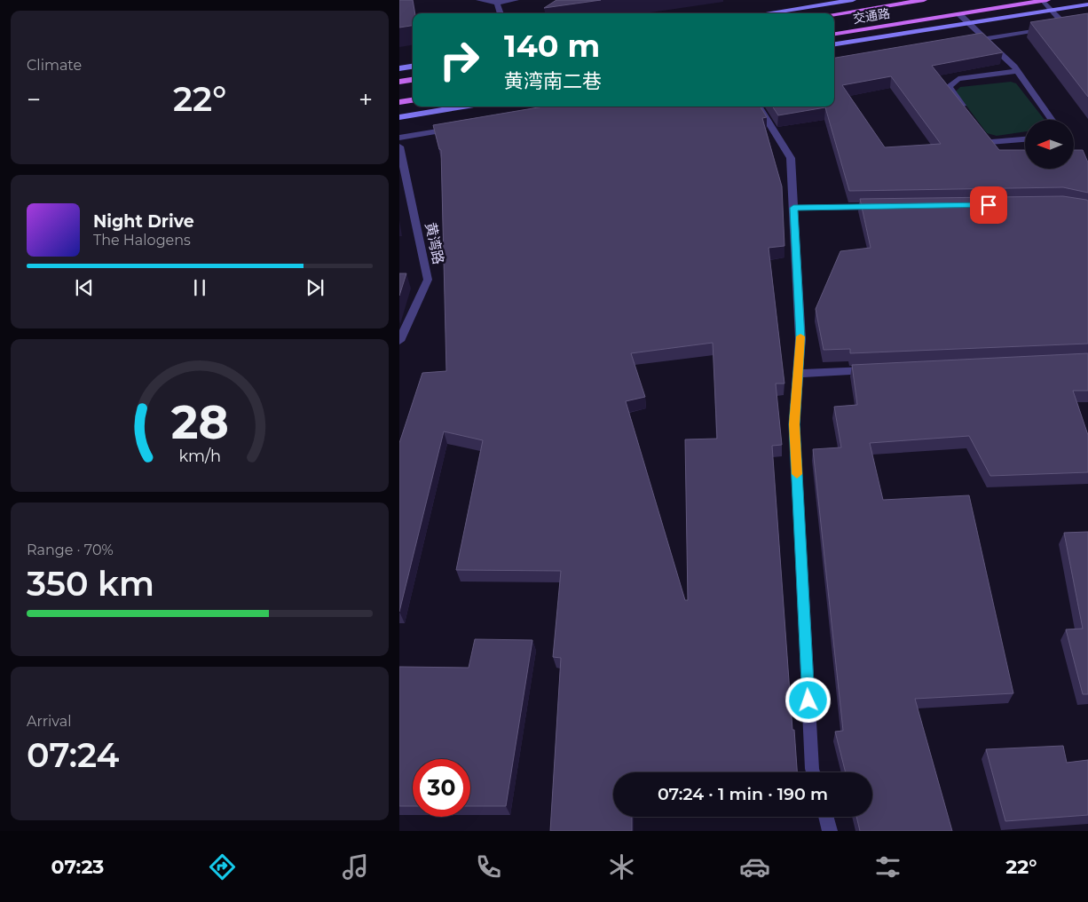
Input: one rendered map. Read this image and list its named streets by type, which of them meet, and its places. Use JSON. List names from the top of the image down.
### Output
{
  "streets": {
    "main road": ["交通路"],
    "street": ["黄湾路"]
  },
  "north": "left",
  "page": {
    "tile": [
      "Climate",
      ["Range · 70%", "350 km"],
      ["Arrival", "07:24"]
    ],
    "turn": ["140 m", "黄湾南二巷"],
    "heat": ["−", "22°", "+"],
    "song": ["Night Drive", "The Halogens"],
    "limit": "30",
    "trip": "07:24 · 1 min · 190 m",
    "tabs": ["07:23", "22°"],
    "gauge": ["28", "km/h"]
  }
}
